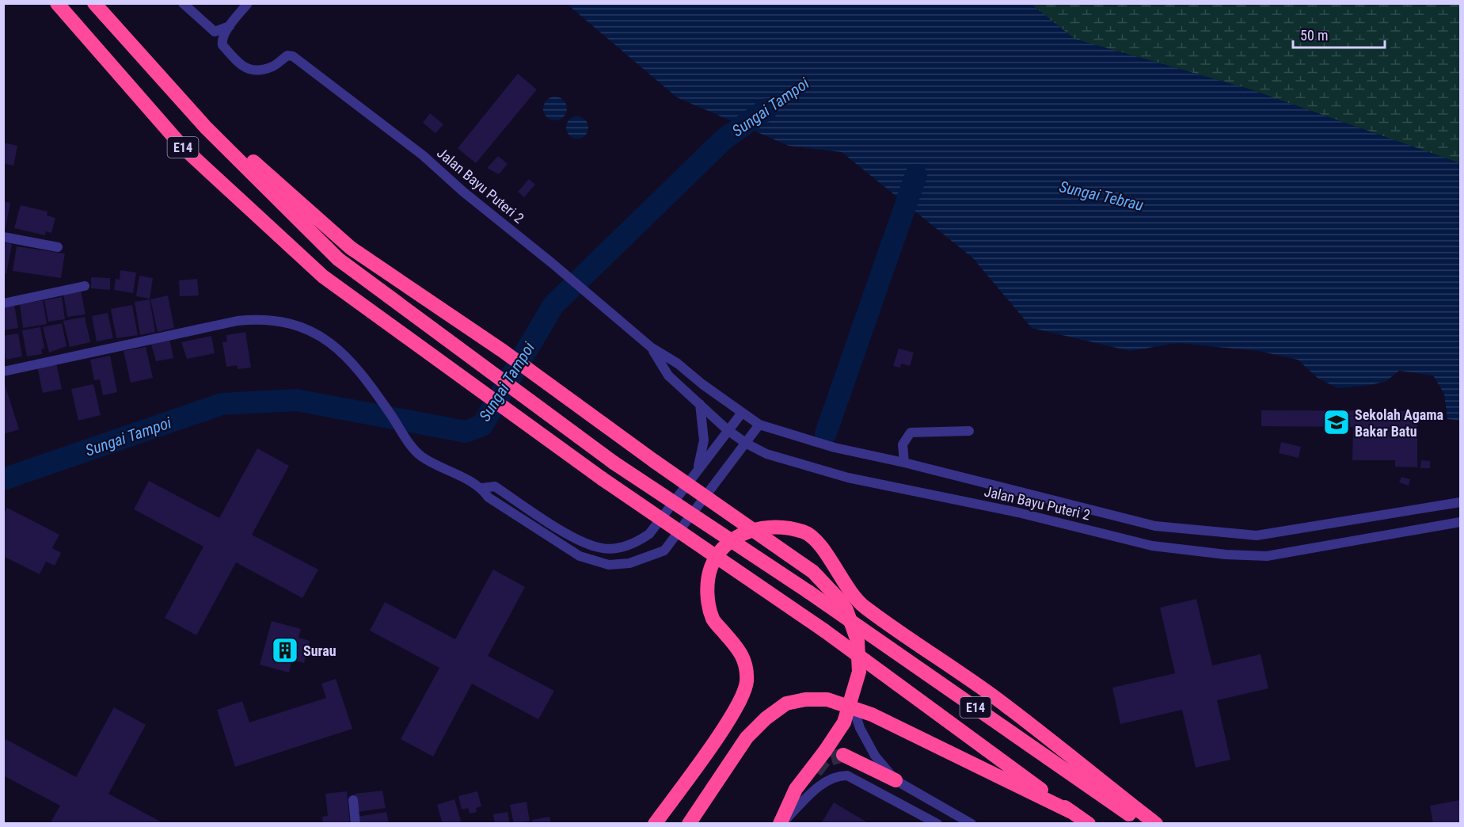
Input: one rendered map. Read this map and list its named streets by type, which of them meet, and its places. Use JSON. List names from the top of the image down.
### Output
{
  "streets": {
    "highway": ["E14"],
    "street": ["Jalan Bayu Puteri 2"]
  },
  "water": ["Sungai Tampoi", "Sungai Tebrau"],
  "places": {
    "school or university": ["Sekolah Agama Bakar Batu"],
    "building": ["Surau"]
  },
  "scale_bar": "50 m"
}
